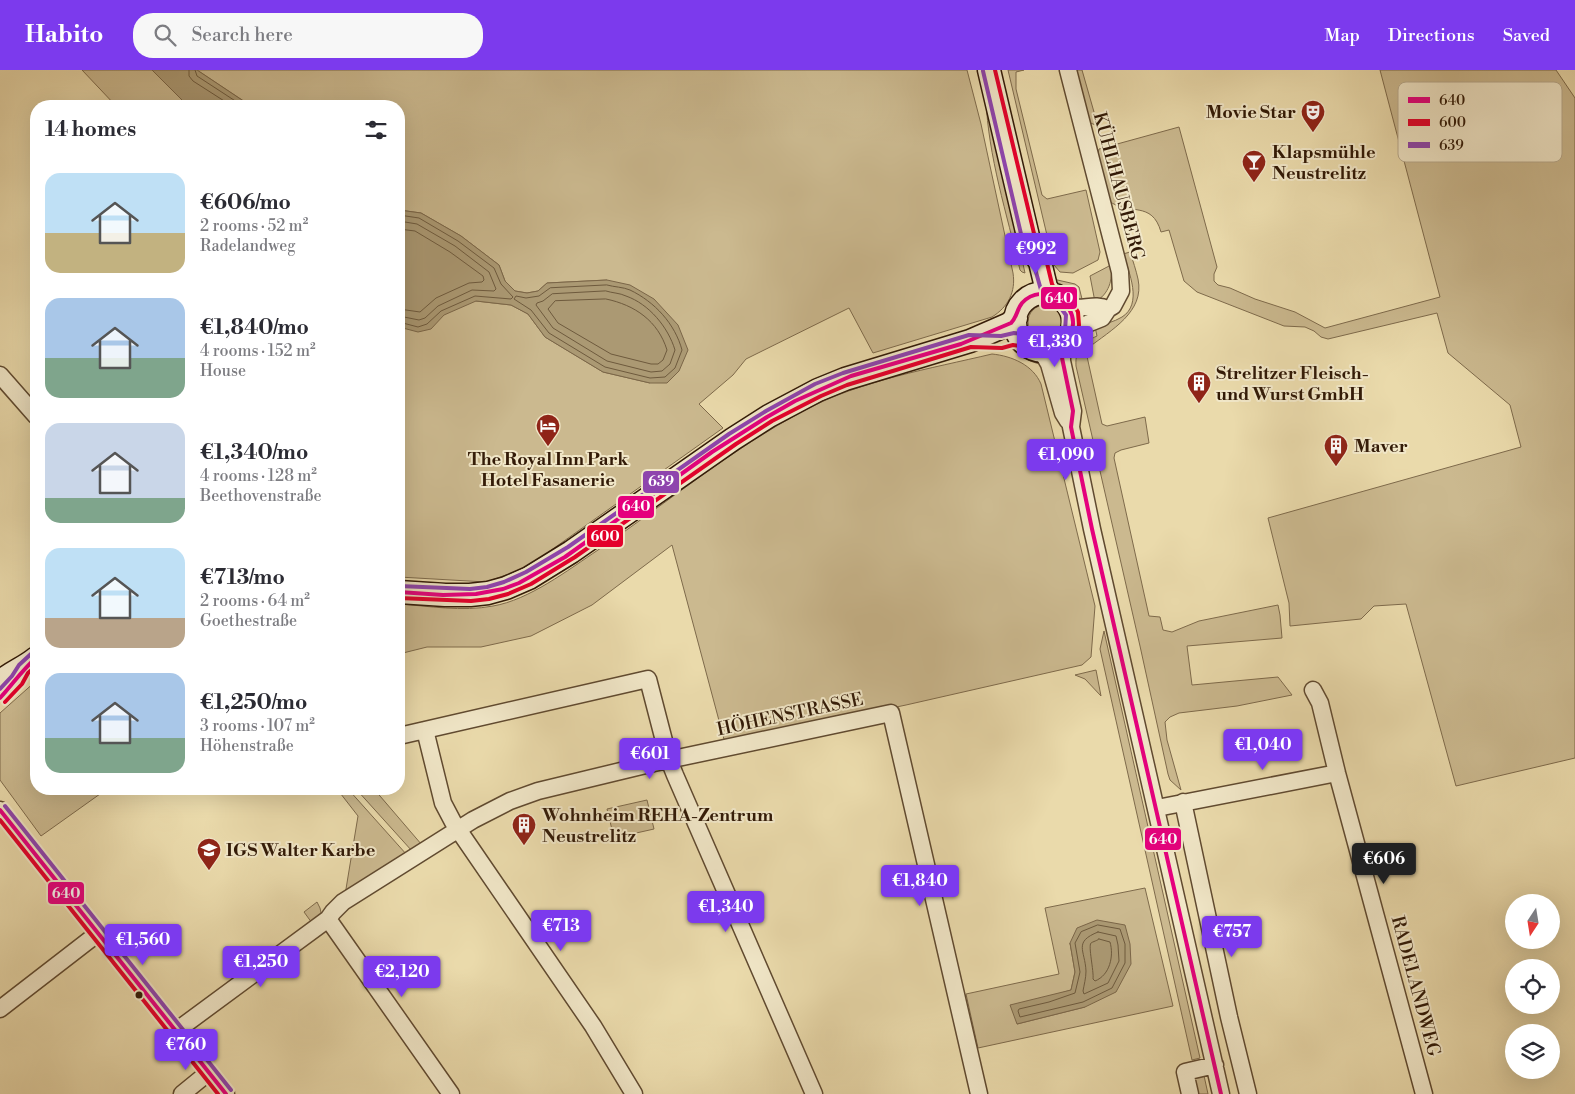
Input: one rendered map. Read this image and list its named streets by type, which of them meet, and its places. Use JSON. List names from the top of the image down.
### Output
{
  "streets": {
    "street": ["KÜHLHAUSBERG", "HÖHENSTRASSE", "RADELANDWEG"]
  },
  "places": {
    "theatre": ["Movie Star"],
    "bar": ["Klapsmühle Neustrelitz"],
    "building": ["Strelitzer Fleisch- und Wurst GmbH", "Maver", "Wohnheim REHA-Zentrum Neustrelitz"],
    "hotel": ["The Royal Inn Park Hotel Fasanerie"],
    "school or university": ["IGS Walter Karbe"]
  },
  "lines": ["transit line 600", "transit line 639", "transit line 640"],
  "legend": ["640", "600", "639"],
  "north": "bottom",
  "page": {
    "header": "Habito",
    "search": "Search here",
    "nav": ["Map", "Directions", "Saved"],
    "heading": "14 homes",
    "list": [
      {
        "name": "€606/mo",
        "note": "2 rooms · 52 m² · Radelandweg"
      },
      {
        "name": "€1,840/mo",
        "note": "4 rooms · 152 m² · House"
      },
      {
        "name": "€1,340/mo",
        "note": "4 rooms · 128 m² · Beethovenstraße"
      },
      {
        "name": "€713/mo",
        "note": "2 rooms · 64 m² · Goethestraße"
      },
      {
        "name": "€1,250/mo",
        "note": "3 rooms · 107 m² · Höhenstraße"
      }
    ],
    "price": [
      "€992",
      "€1,330",
      "€1,090",
      "€1,040",
      "€601",
      "€606",
      "€1,840",
      "€1,340",
      "€713",
      "€757",
      "€1,560",
      "€1,250",
      "€2,120",
      "€760"
    ]
  }
}
